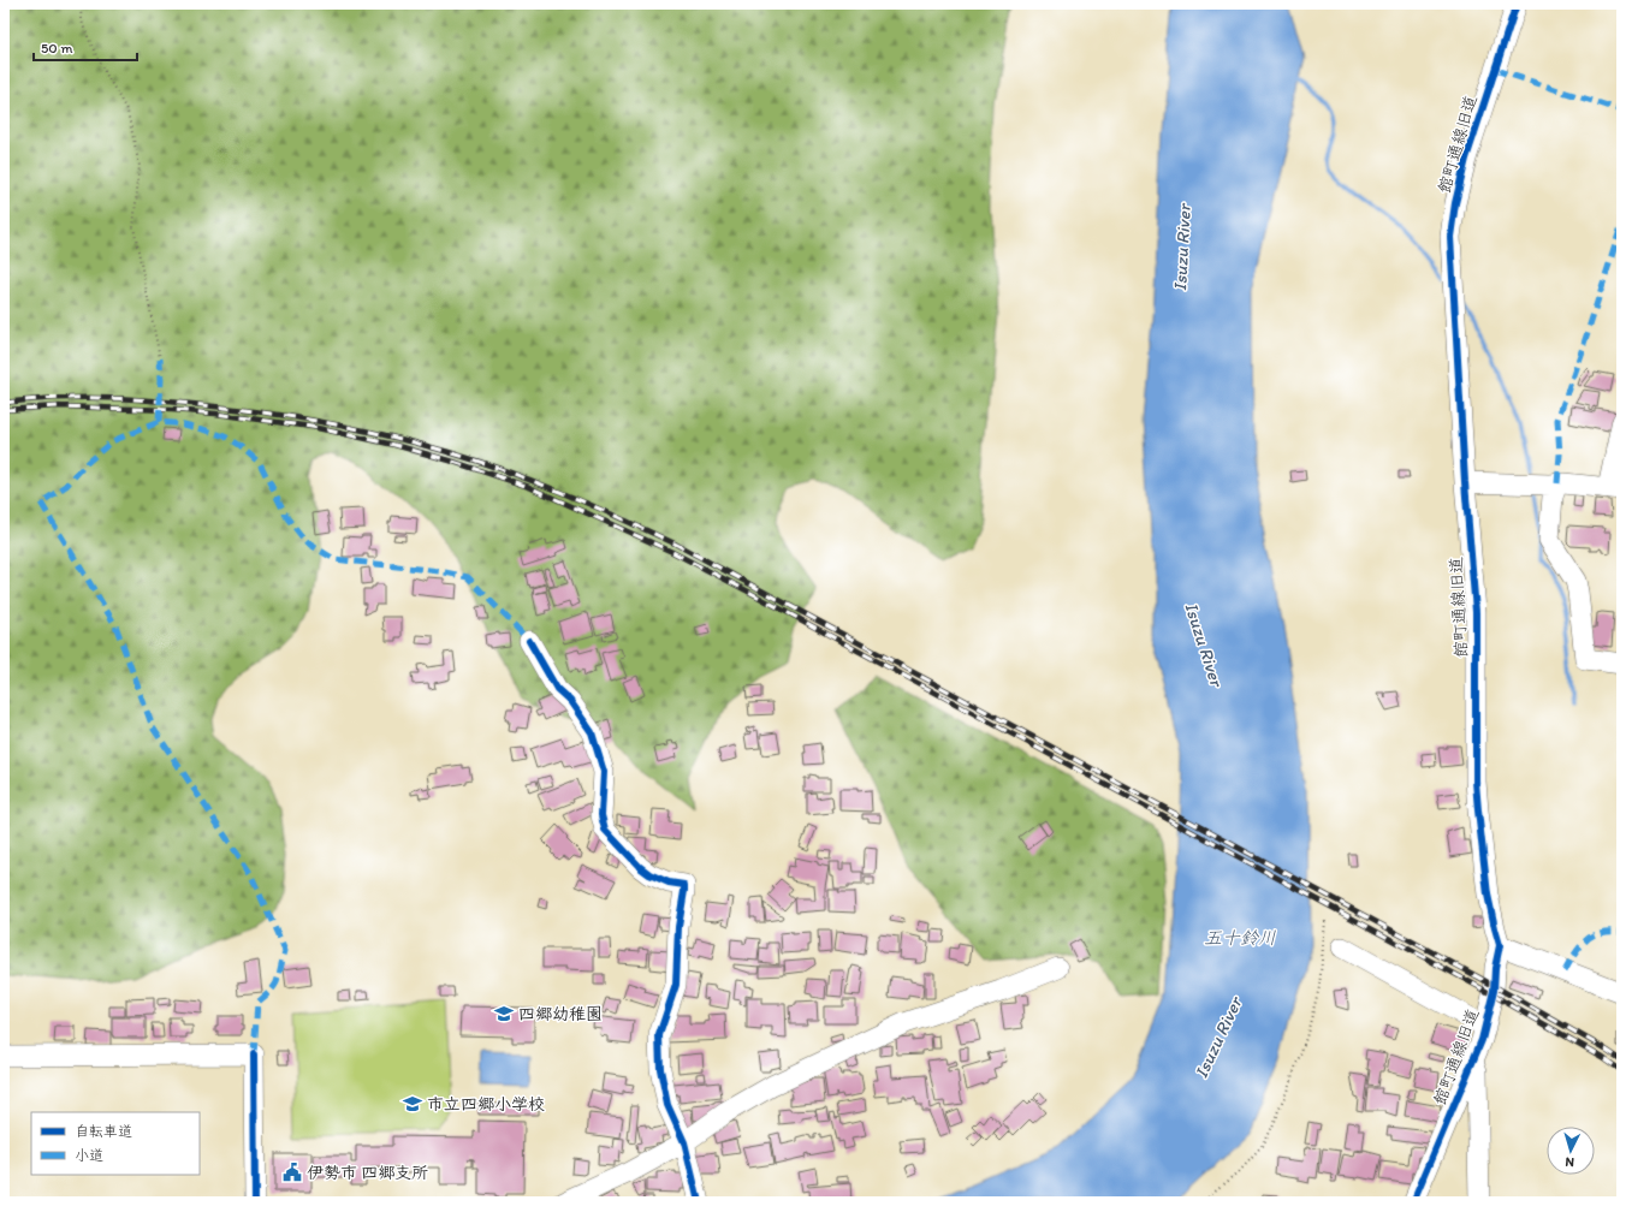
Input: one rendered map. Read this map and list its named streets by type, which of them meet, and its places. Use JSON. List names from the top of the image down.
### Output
{
  "streets": {
    "street": ["館町通線旧道"]
  },
  "water": ["Isuzu River", "五十鈴川"],
  "places": {
    "school or university": ["四郷幼稚園", "市立四郷小学校"],
    "public building": ["伊勢市 四郷支所"]
  },
  "legend": ["自転車道", "小道"],
  "scale_bar": "50 m",
  "north": "bottom"
}
